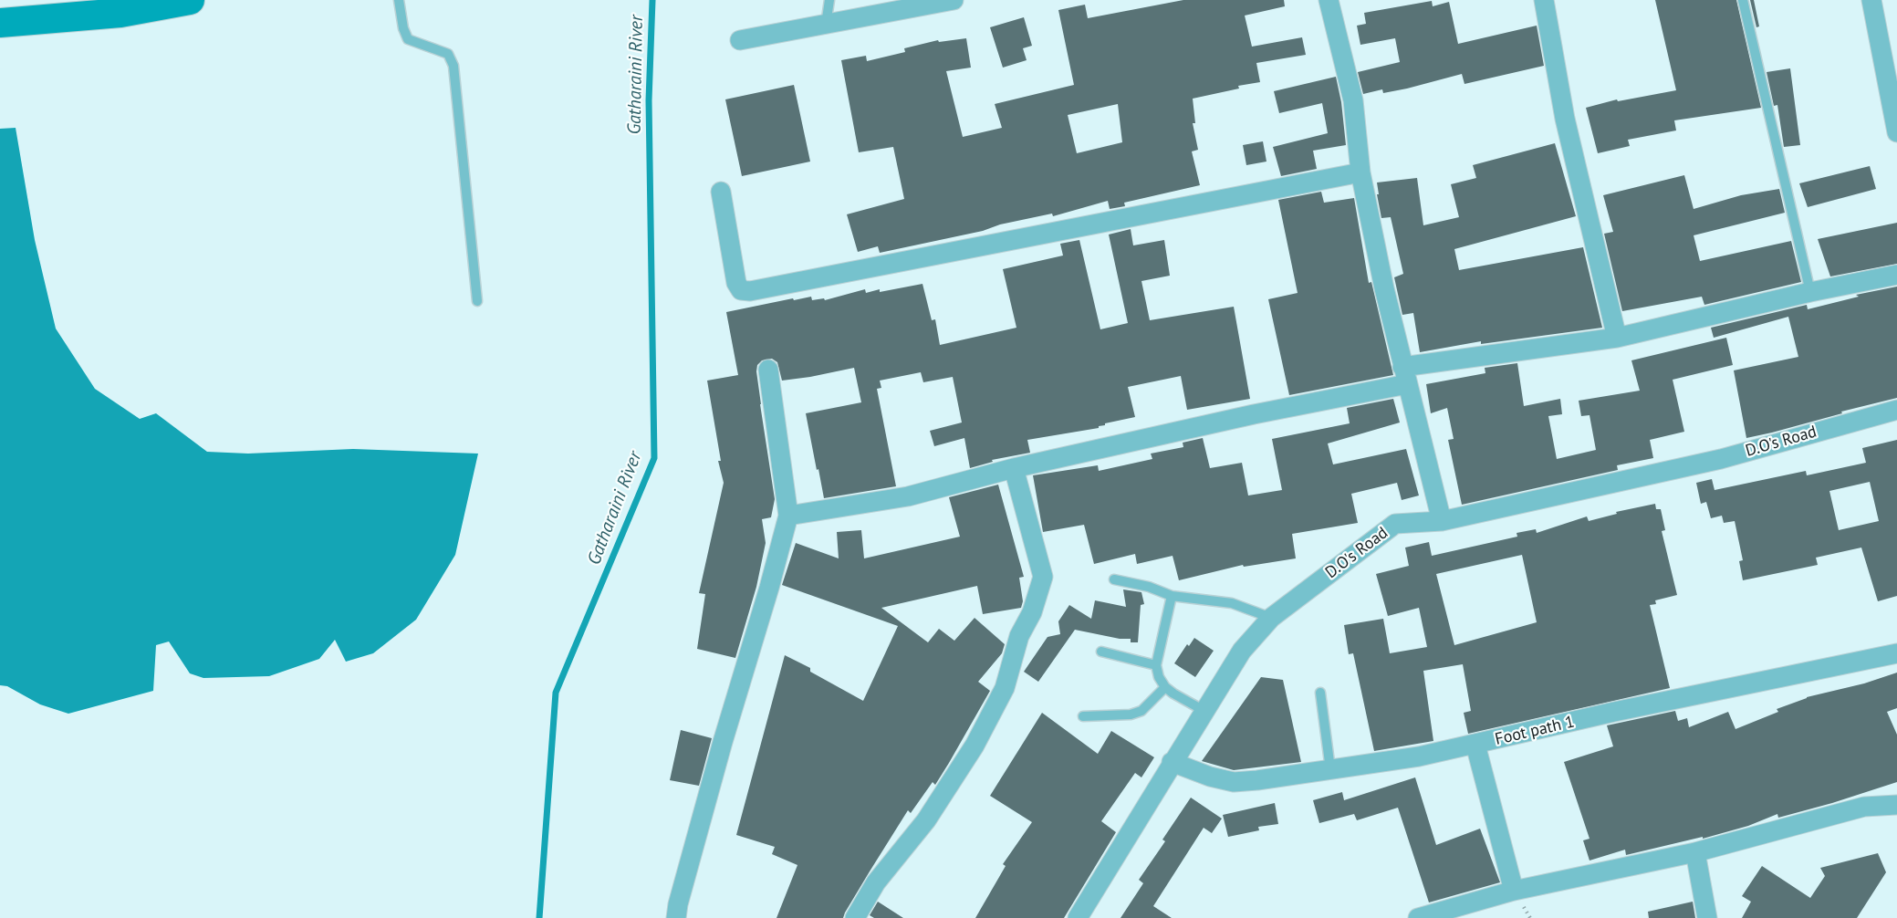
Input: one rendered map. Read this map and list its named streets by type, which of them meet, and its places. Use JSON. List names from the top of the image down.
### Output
{
  "streets": {
    "street": ["D.O's Road", "Foot path 1"]
  },
  "crossings": [
    ["D.O's Road", "Foot path 1"]
  ],
  "water": ["Gatharaini River"]
}
